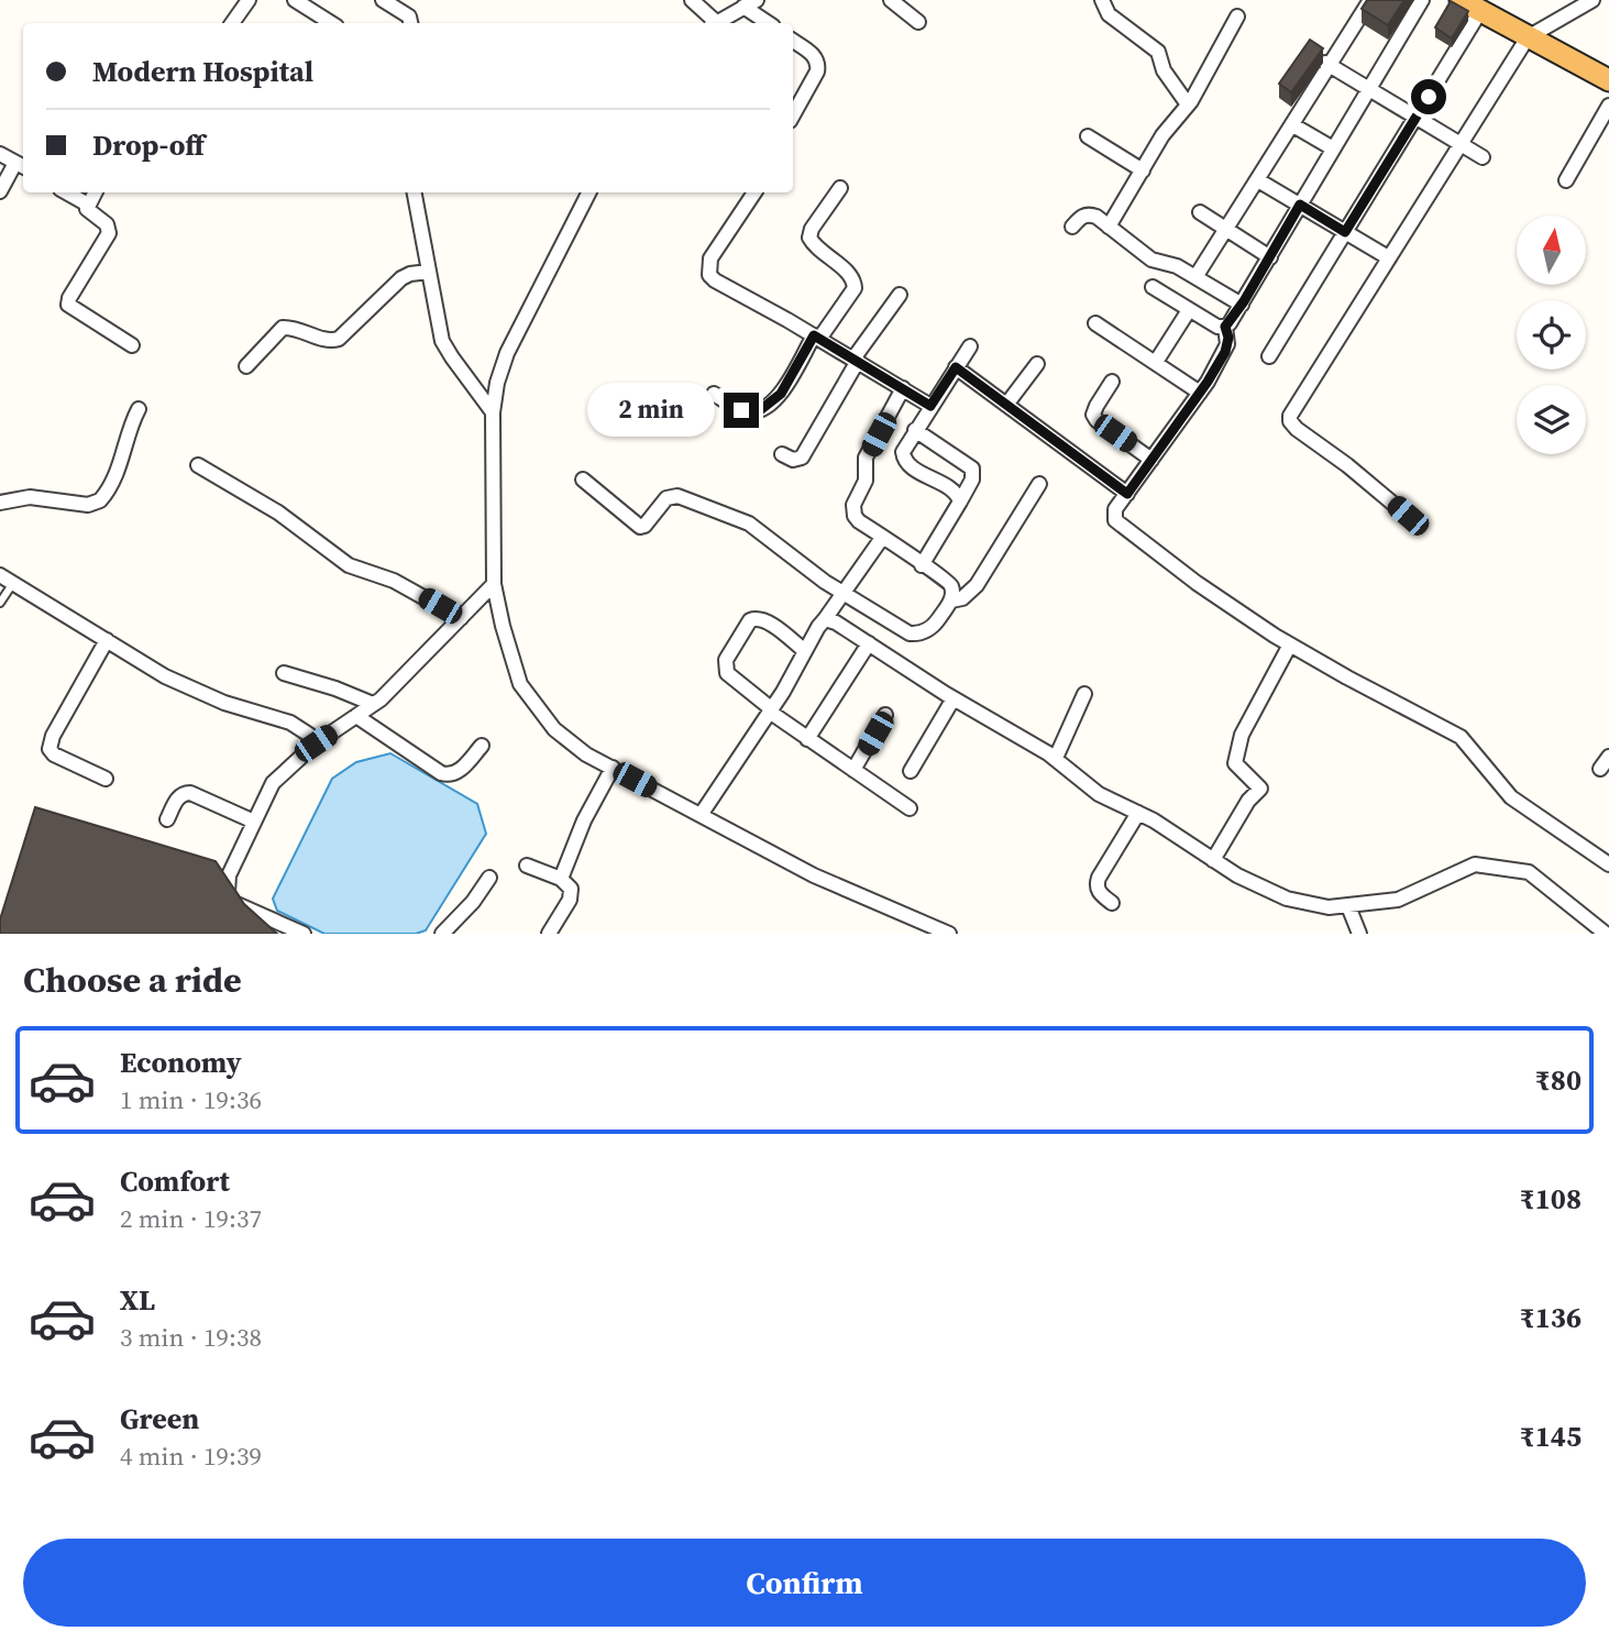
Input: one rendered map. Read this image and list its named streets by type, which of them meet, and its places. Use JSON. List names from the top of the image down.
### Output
{
  "north": "top",
  "page": {
    "banner": ["Modern Hospital", "Drop-off"],
    "bubble": "2 min",
    "heading": "Choose a ride",
    "list": [
      {
        "name": "Economy",
        "note": "1 min · 19:36",
        "value": "₹80"
      },
      {
        "name": "Comfort",
        "note": "2 min · 19:37",
        "value": "₹108"
      },
      {
        "name": "XL",
        "note": "3 min · 19:38",
        "value": "₹136"
      },
      {
        "name": "Green",
        "note": "4 min · 19:39",
        "value": "₹145"
      }
    ],
    "buttons": "Confirm"
  }
}
